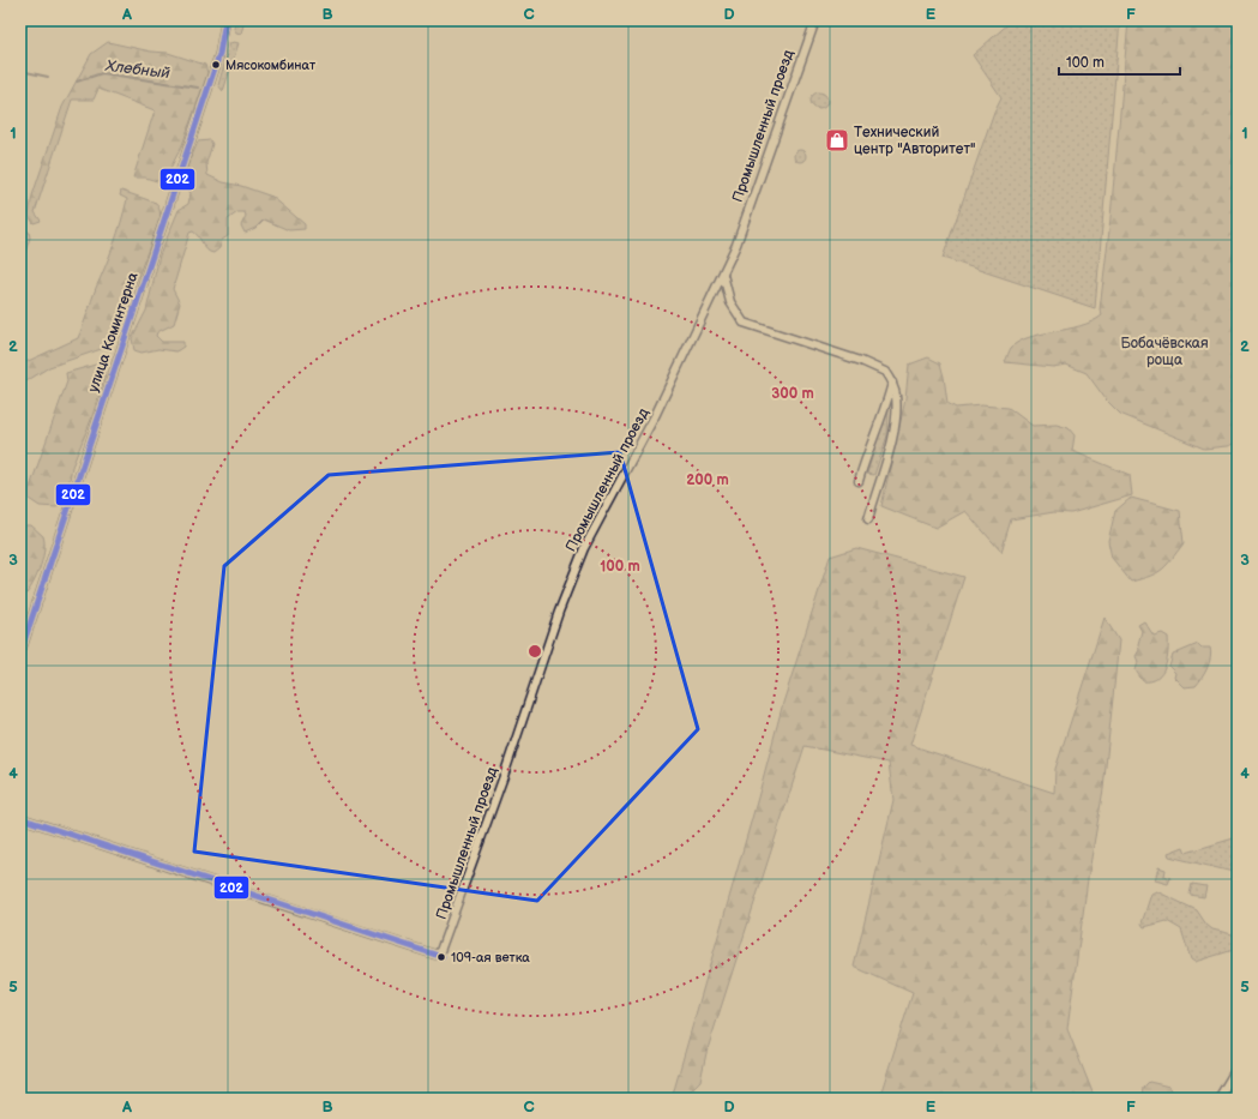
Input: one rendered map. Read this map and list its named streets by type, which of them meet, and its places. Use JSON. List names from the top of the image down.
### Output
{
  "streets": {
    "street": ["Промышленный проезд", "улица Коминтерна"]
  },
  "water": ["Хлебный"],
  "parks": ["Бобачёвская роща"],
  "places": {
    "other": ["Мясокомбинат", "109-ая ветка"],
    "shop": ["Технический центр \"Авторитет\""]
  },
  "lines": ["transit line 202"],
  "scale_bar": "100 m",
  "grid": {
    "columns": [
      "A",
      "B",
      "C",
      "D",
      "E",
      "F"
    ],
    "rows": [
      "1",
      "2",
      "3",
      "4",
      "5"
    ]
  },
  "rings": ["300 m", "200 m", "100 m"]
}
